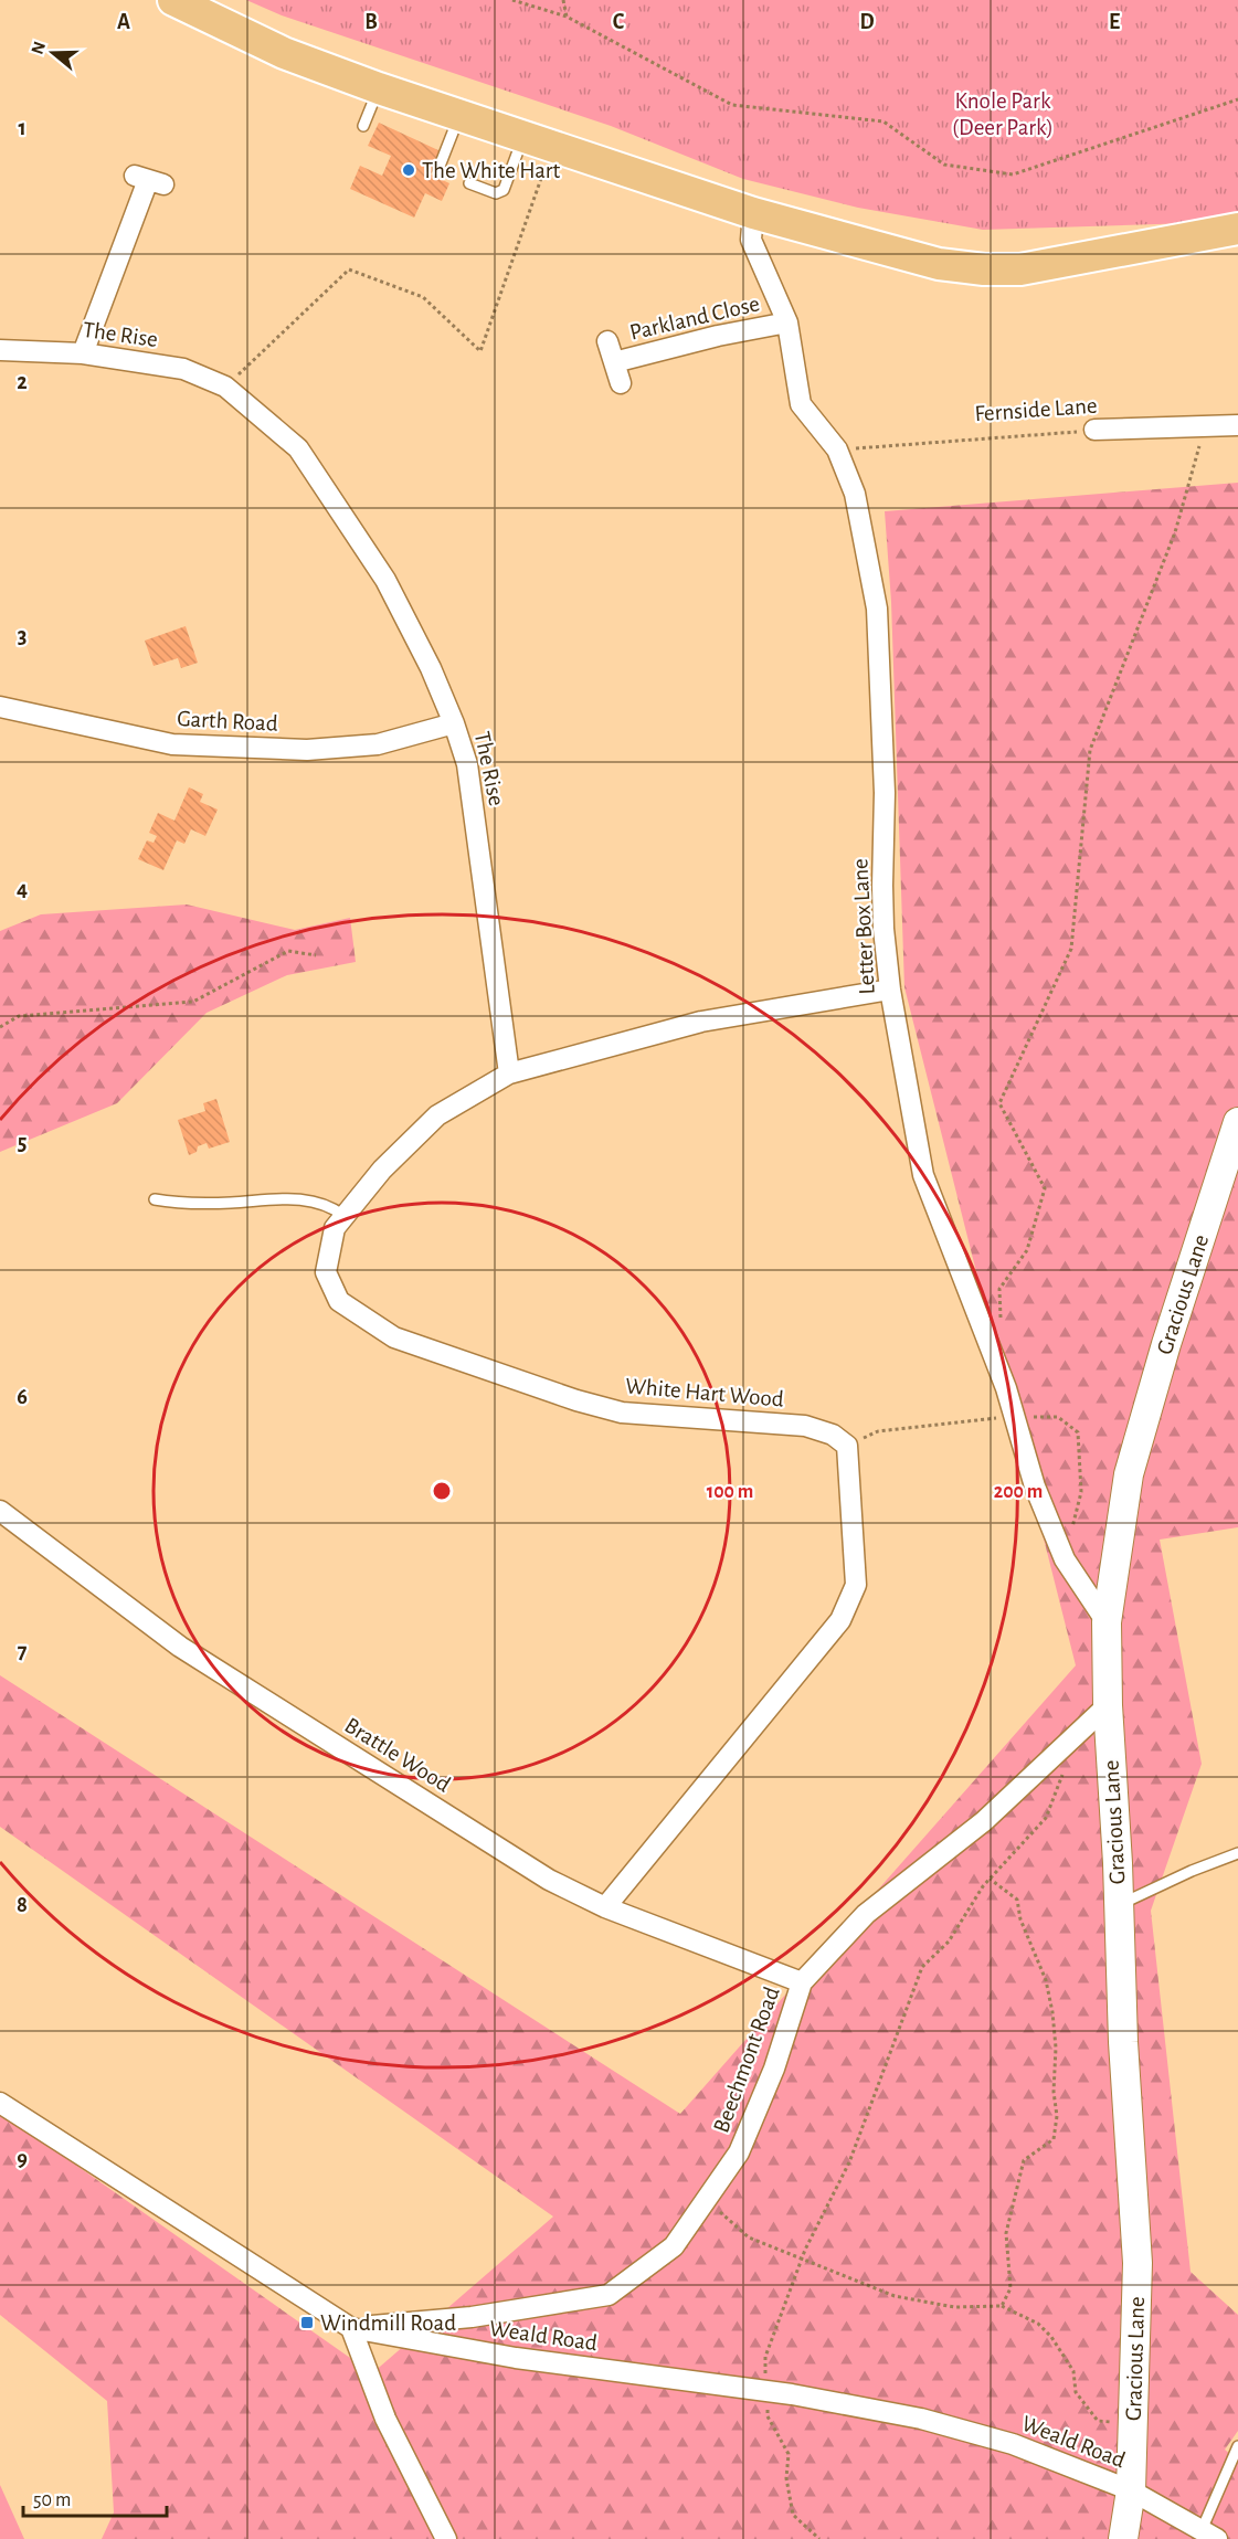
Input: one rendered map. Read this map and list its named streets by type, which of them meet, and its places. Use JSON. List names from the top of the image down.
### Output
{
  "streets": {
    "street": [
      "Parkland Close",
      "The Rise",
      "Fernside Lane",
      "Garth Road",
      "Letter Box Lane",
      "Gracious Lane",
      "White Hart Wood",
      "Brattle Wood",
      "Beechmont Road",
      "Weald Road"
    ]
  },
  "crossings": [
    ["Parkland Close", "Letter Box Lane"],
    ["The Rise", "Garth Road"],
    ["The Rise", "White Hart Wood"],
    ["Fernside Lane", "Letter Box Lane"],
    ["Letter Box Lane", "Gracious Lane"],
    ["Gracious Lane", "Beechmont Road"],
    ["Gracious Lane", "Weald Road"],
    ["Brattle Wood", "Beechmont Road"],
    ["Beechmont Road", "Weald Road"]
  ],
  "parks": ["Knole Park (Deer Park)"],
  "places": {
    "other": ["The White Hart"],
    "transit": ["Windmill Road"]
  },
  "scale_bar": "50 m",
  "north": "left",
  "grid": {
    "columns": [
      "A",
      "B",
      "C",
      "D",
      "E"
    ],
    "rows": [
      "1",
      "2",
      "3",
      "4",
      "5",
      "6",
      "7",
      "8",
      "9"
    ]
  },
  "rings": ["100 m", "200 m"]
}
